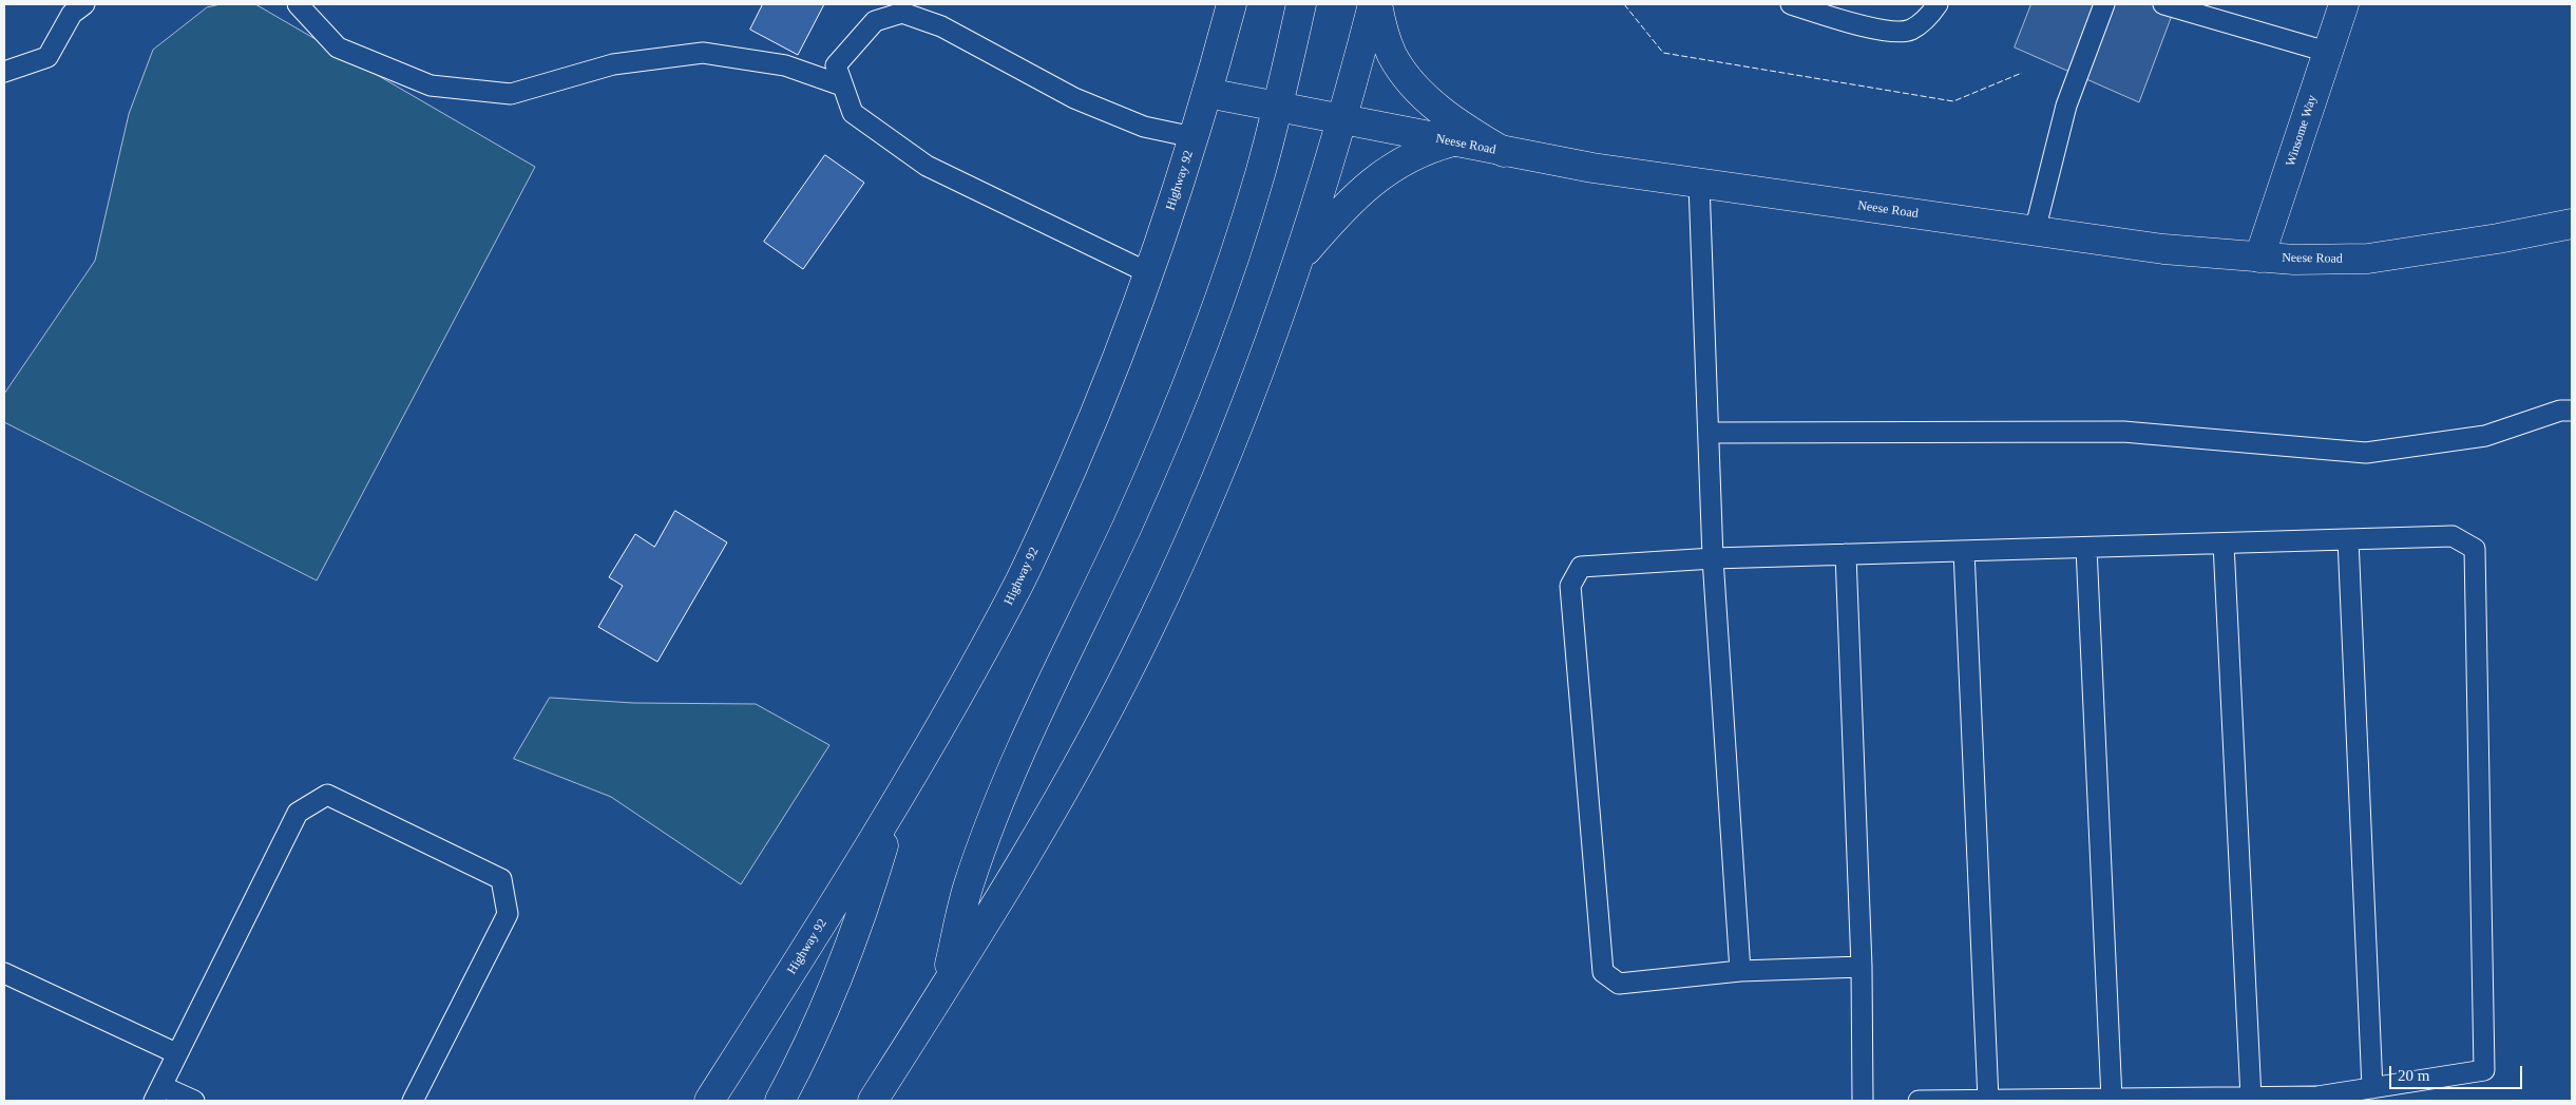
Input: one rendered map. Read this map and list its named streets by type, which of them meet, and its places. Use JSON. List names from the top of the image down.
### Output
{
  "streets": {
    "main road": ["Winsome Way", "Neese Road", "Highway 92"]
  },
  "crossings": [
    ["Winsome Way", "Neese Road"],
    ["Neese Road", "Highway 92"]
  ],
  "scale_bar": "20 m"
}
